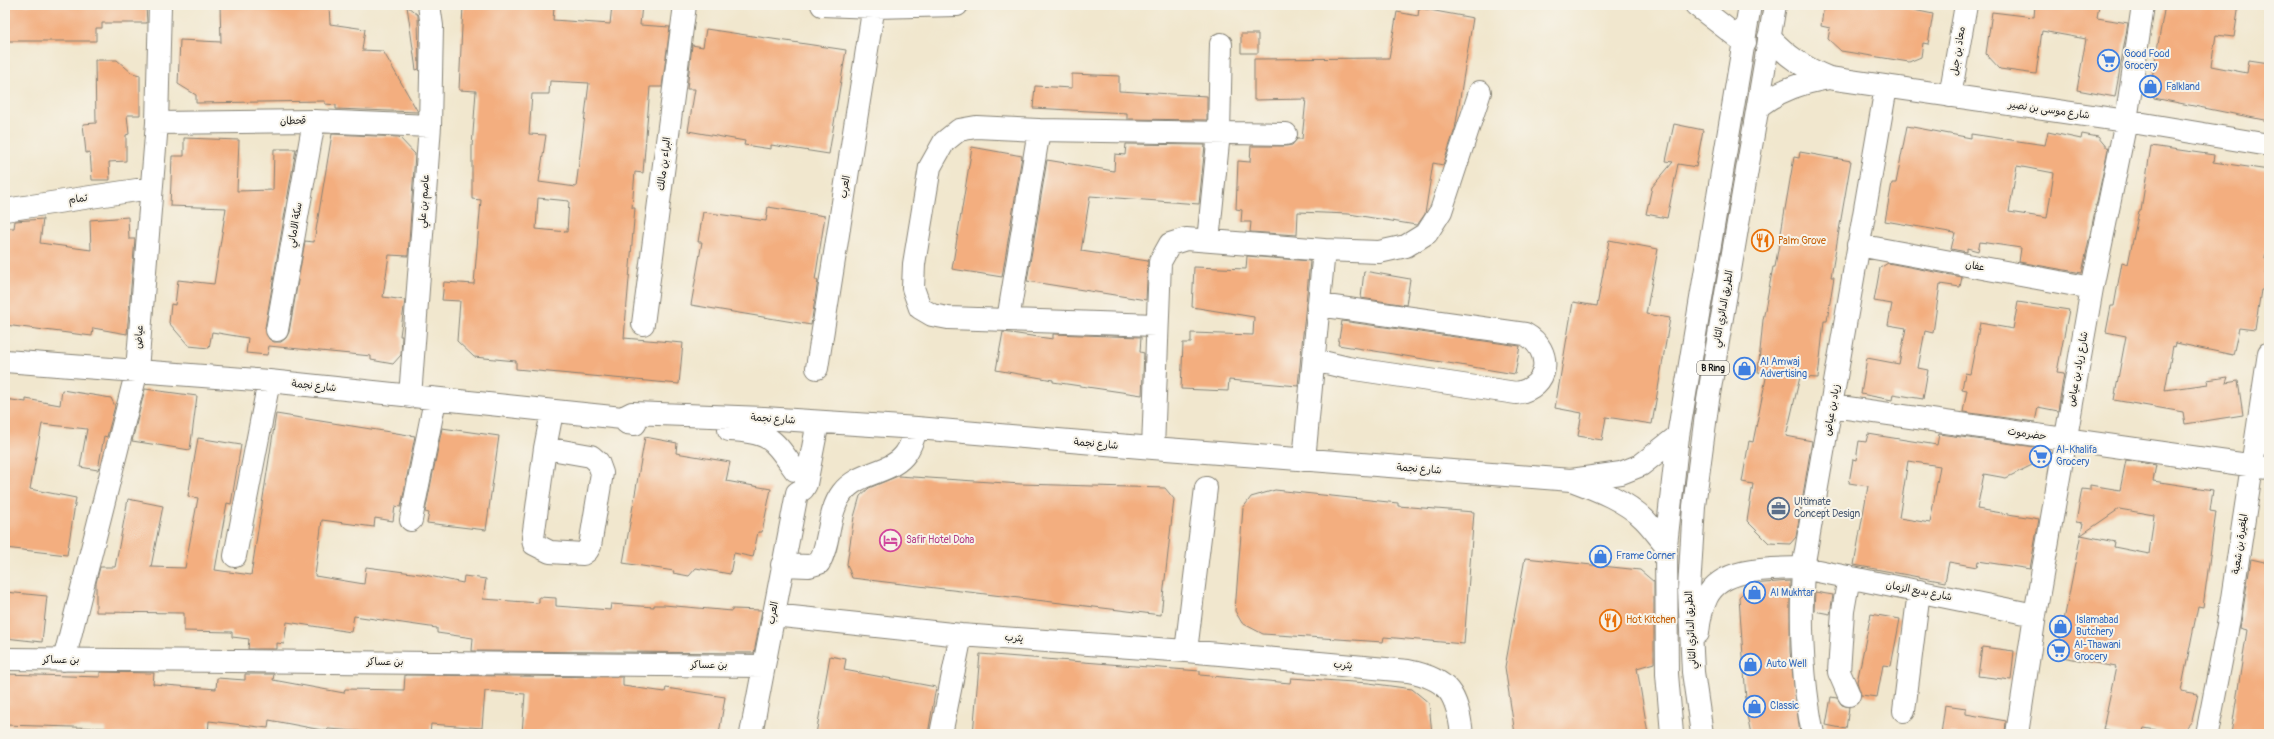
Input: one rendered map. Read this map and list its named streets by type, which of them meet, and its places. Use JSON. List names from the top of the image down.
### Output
{
  "streets": {
    "street": [
      "معاذ بن جبل",
      "شارع موسى بن نصير",
      "قحطان",
      "البراء بن مالك",
      "العرب",
      "تمام",
      "عاصم بن علي",
      "سكة الاماني",
      "عفان",
      "الطريق الدائري الثاني",
      "عياض",
      "B Ring",
      "شارع زياد بن عياض",
      "شارع نجمة",
      "زياد بن عياض",
      "حضرموت",
      "المغيرة بن شعبة",
      "شارع بديع الزمان",
      "يثرب",
      "بن عساكر"
    ]
  },
  "crossings": [
    ["معاذ بن جبل", "شارع موسى بن نصير"],
    ["شارع موسى بن نصير", "الطريق الدائري الثاني"],
    ["شارع موسى بن نصير", "شارع زياد بن عياض"],
    ["شارع موسى بن نصير", "زياد بن عياض"],
    ["قحطان", "عاصم بن علي"],
    ["قحطان", "سكة الاماني"],
    ["قحطان", "عياض"],
    ["العرب", "شارع نجمة"],
    ["العرب", "يثرب"],
    ["العرب", "بن عساكر"],
    ["تمام", "عياض"],
    ["عاصم بن علي", "شارع نجمة"],
    ["عفان", "شارع زياد بن عياض"],
    ["عفان", "زياد بن عياض"],
    ["الطريق الدائري الثاني", "شارع بديع الزمان"],
    ["عياض", "شارع نجمة"],
    ["عياض", "بن عساكر"],
    ["B Ring", "شارع نجمة"],
    ["شارع زياد بن عياض", "حضرموت"],
    ["شارع زياد بن عياض", "شارع بديع الزمان"],
    ["زياد بن عياض", "حضرموت"],
    ["زياد بن عياض", "شارع بديع الزمان"],
    ["حضرموت", "المغيرة بن شعبة"]
  ],
  "places": {
    "supermarket": ["Good Food Grocery", "Al-Khalifa Grocery", "Al-Thawani Grocery"],
    "shop": [
      "Falkland",
      "Al Amwaj Advertising",
      "Frame Corner",
      "Al Mukhtar",
      "Islamabad Butchery",
      "Auto Well",
      "Classic"
    ],
    "restaurant": ["Palm Grove", "Hot Kitchen"],
    "office": ["Ultimate Concept Design"],
    "hotel": ["Safir Hotel Doha"]
  }
}
